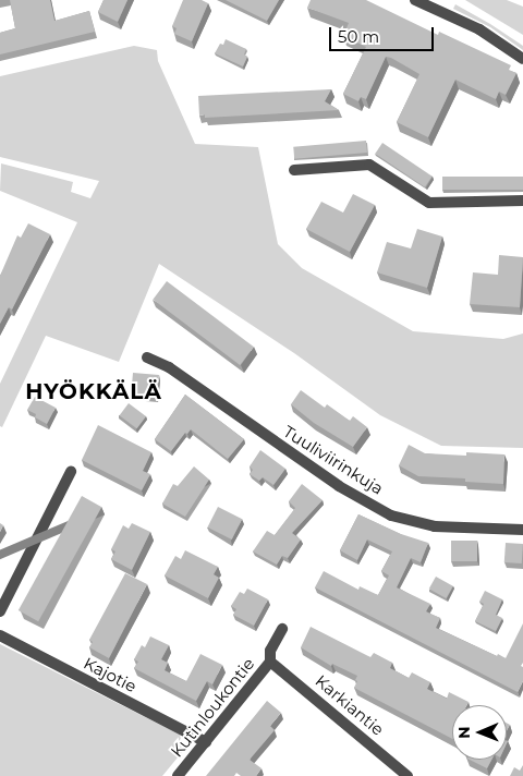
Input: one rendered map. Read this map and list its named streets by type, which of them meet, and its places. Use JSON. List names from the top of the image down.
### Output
{
  "streets": {
    "street": [
      "Tuuliviirinkuja",
      "Kajotie",
      "Karkiantie",
      "Kutinloukontie"
    ]
  },
  "crossings": [
    ["Kajotie", "Kutinloukontie"],
    ["Karkiantie", "Kutinloukontie"]
  ],
  "districts": ["HYÖKKÄLÄ"],
  "scale_bar": "50 m",
  "north": "left"
}
